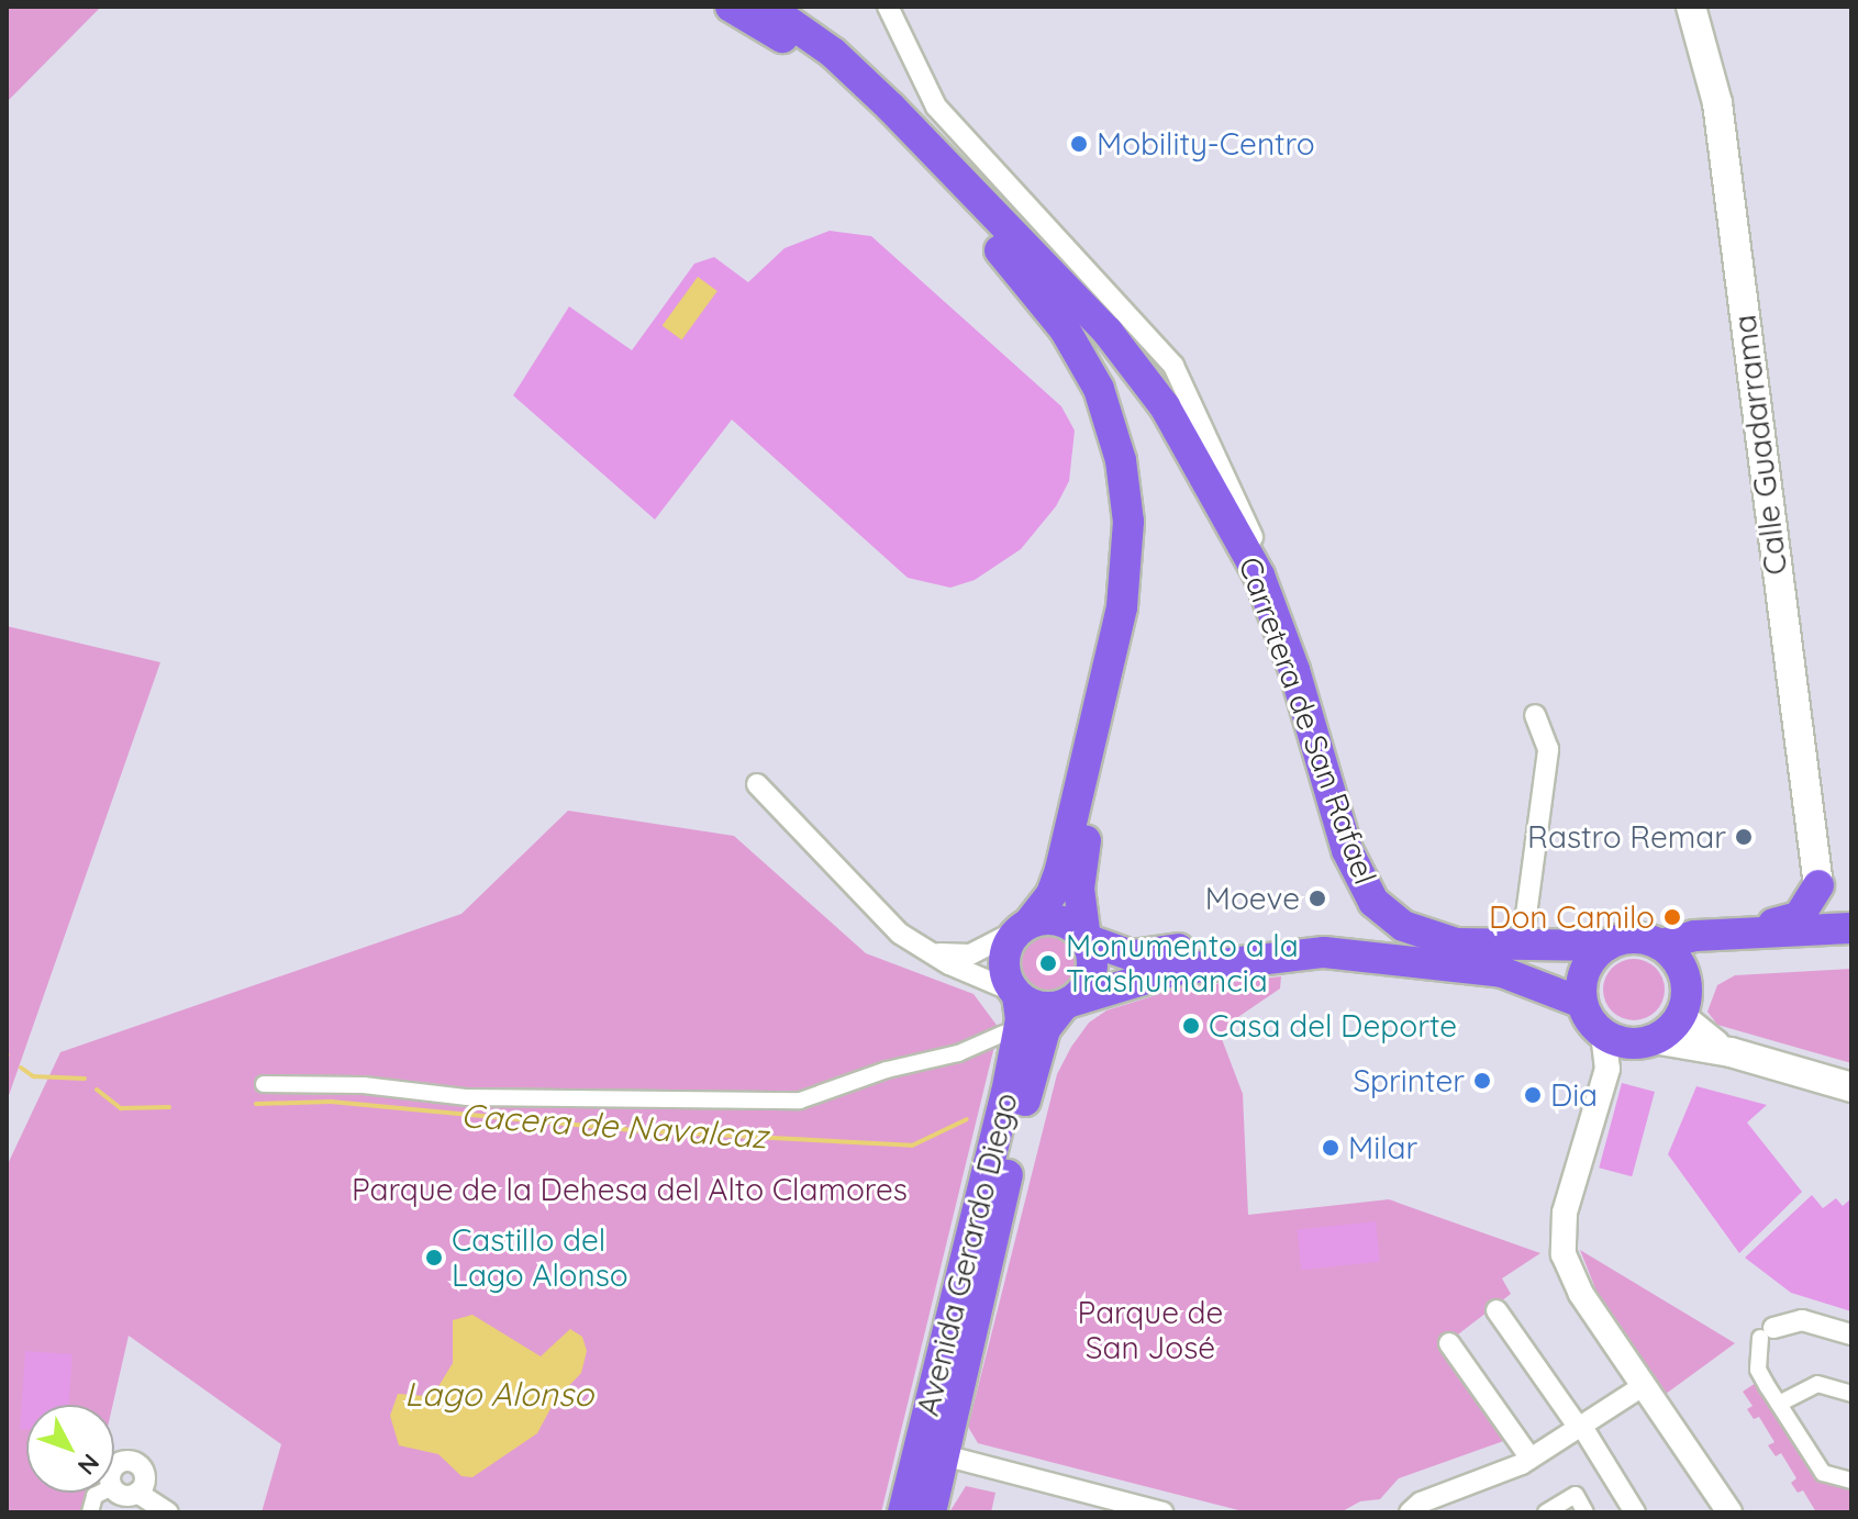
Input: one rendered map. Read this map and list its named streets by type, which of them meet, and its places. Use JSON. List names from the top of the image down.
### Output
{
  "streets": {
    "main road": ["Calle Guadarrama", "Carretera de San Rafael", "Avenida Gerardo Diego"]
  },
  "crossings": [
    ["Carretera de San Rafael", "Avenida Gerardo Diego"]
  ],
  "water": ["Cacera de Navalcaz", "Lago Alonso"],
  "parks": ["Parque de la Dehesa del Alto Clamores", "Parque de San José"],
  "places": [
    "Mobility-Centro",
    "Rastro Remar",
    "Moeve",
    "Don Camilo",
    "Monumento a la Trashumancia",
    "Casa del Deporte",
    "Sprinter",
    "Dia",
    "Milar",
    "Castillo del Lago Alonso"
  ],
  "north": "bottom right"
}
